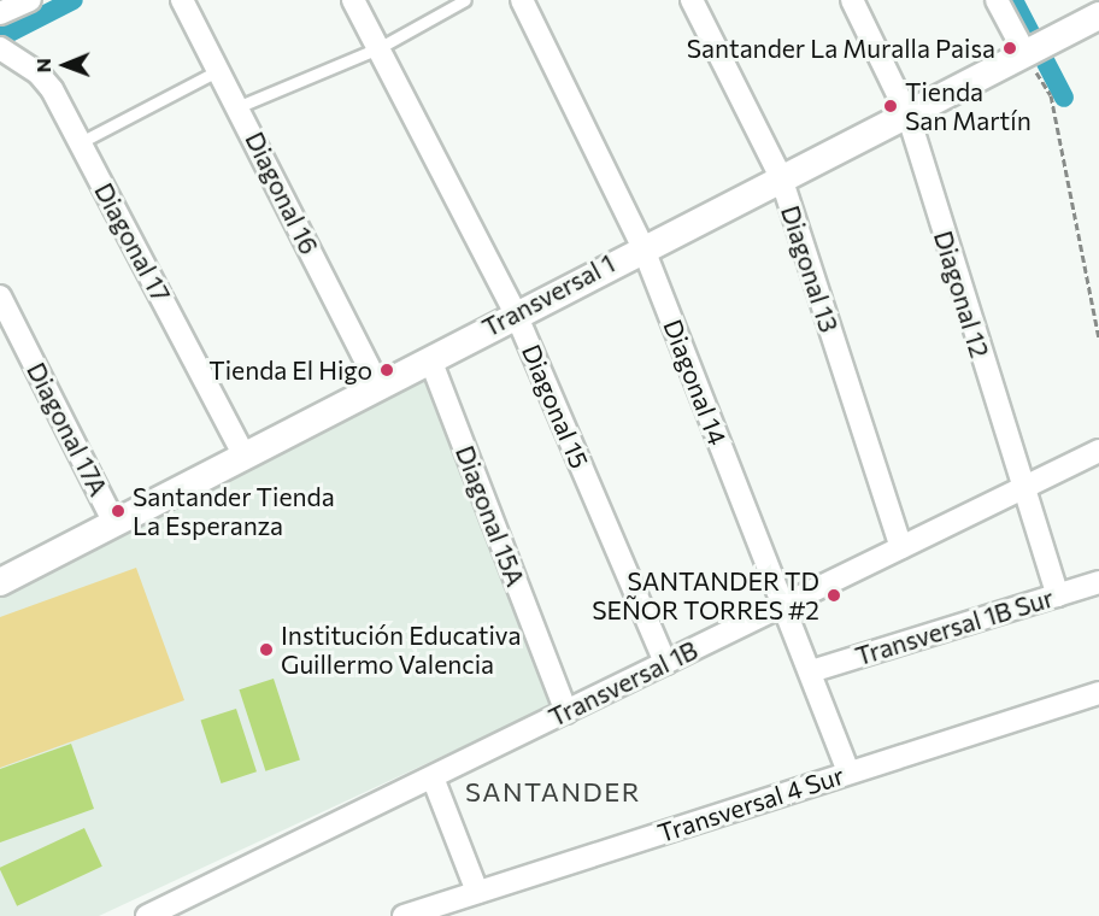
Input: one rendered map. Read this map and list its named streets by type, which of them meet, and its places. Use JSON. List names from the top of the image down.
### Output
{
  "streets": {
    "street": [
      "Diagonal 16",
      "Diagonal 17",
      "Diagonal 13",
      "Diagonal 12",
      "Transversal 1",
      "Diagonal 14",
      "Diagonal 15",
      "Diagonal 17A",
      "Diagonal 15A",
      "Transversal 1B Sur",
      "Transversal 1B",
      "Transversal 4 Sur"
    ]
  },
  "crossings": [
    ["Diagonal 16", "Transversal 1"],
    ["Diagonal 17", "Transversal 1"],
    ["Diagonal 13", "Transversal 1"],
    ["Diagonal 13", "Transversal 1B"],
    ["Diagonal 12", "Transversal 1"],
    ["Diagonal 12", "Transversal 1B Sur"],
    ["Diagonal 12", "Transversal 1B"],
    ["Transversal 1", "Diagonal 14"],
    ["Transversal 1", "Diagonal 15"],
    ["Transversal 1", "Diagonal 17A"],
    ["Transversal 1", "Diagonal 15A"],
    ["Diagonal 14", "Transversal 1B Sur"],
    ["Diagonal 14", "Transversal 1B"],
    ["Diagonal 14", "Transversal 4 Sur"],
    ["Diagonal 15", "Transversal 1B"],
    ["Diagonal 15A", "Transversal 1B"]
  ],
  "districts": ["SANTANDER"],
  "places": [
    "Santander La Muralla Paisa",
    "Tienda San Martín",
    "Tienda El Higo",
    "Santander Tienda La Esperanza",
    "SANTANDER TD SEÑOR TORRES #2",
    "Institución Educativa Guillermo Valencia"
  ],
  "north": "left"
}
